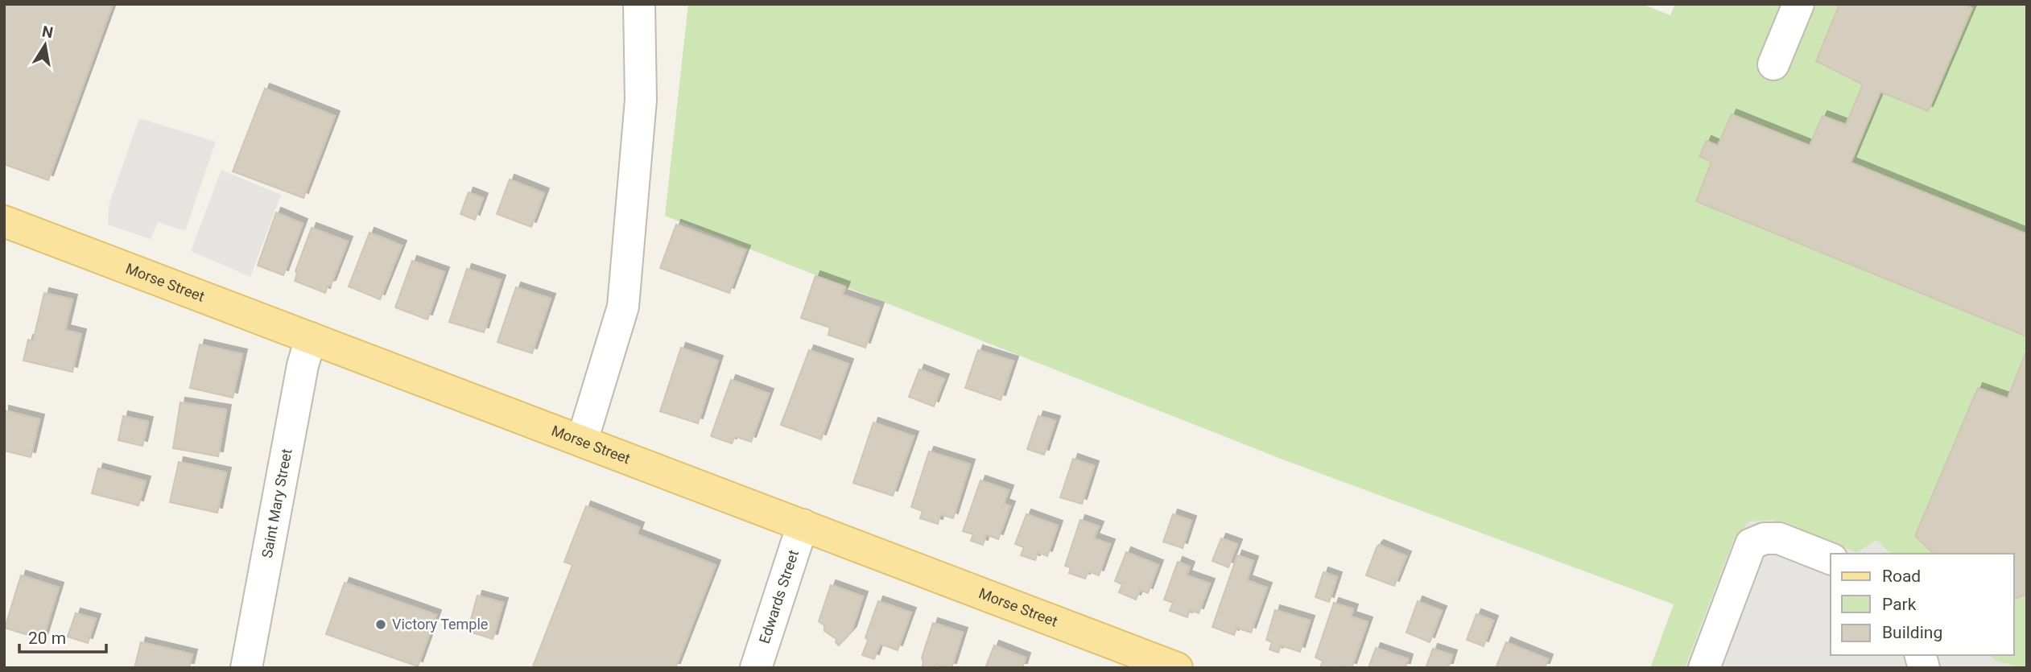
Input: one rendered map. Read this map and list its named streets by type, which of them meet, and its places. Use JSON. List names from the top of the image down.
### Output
{
  "streets": {
    "main road": ["Morse Street"],
    "street": ["Saint Mary Street", "Edwards Street"]
  },
  "crossings": [
    ["Morse Street", "Saint Mary Street"],
    ["Morse Street", "Edwards Street"]
  ],
  "places": ["Victory Temple"],
  "legend": ["Road", "Park", "Building"],
  "scale_bar": "20 m",
  "north": "top"
}
